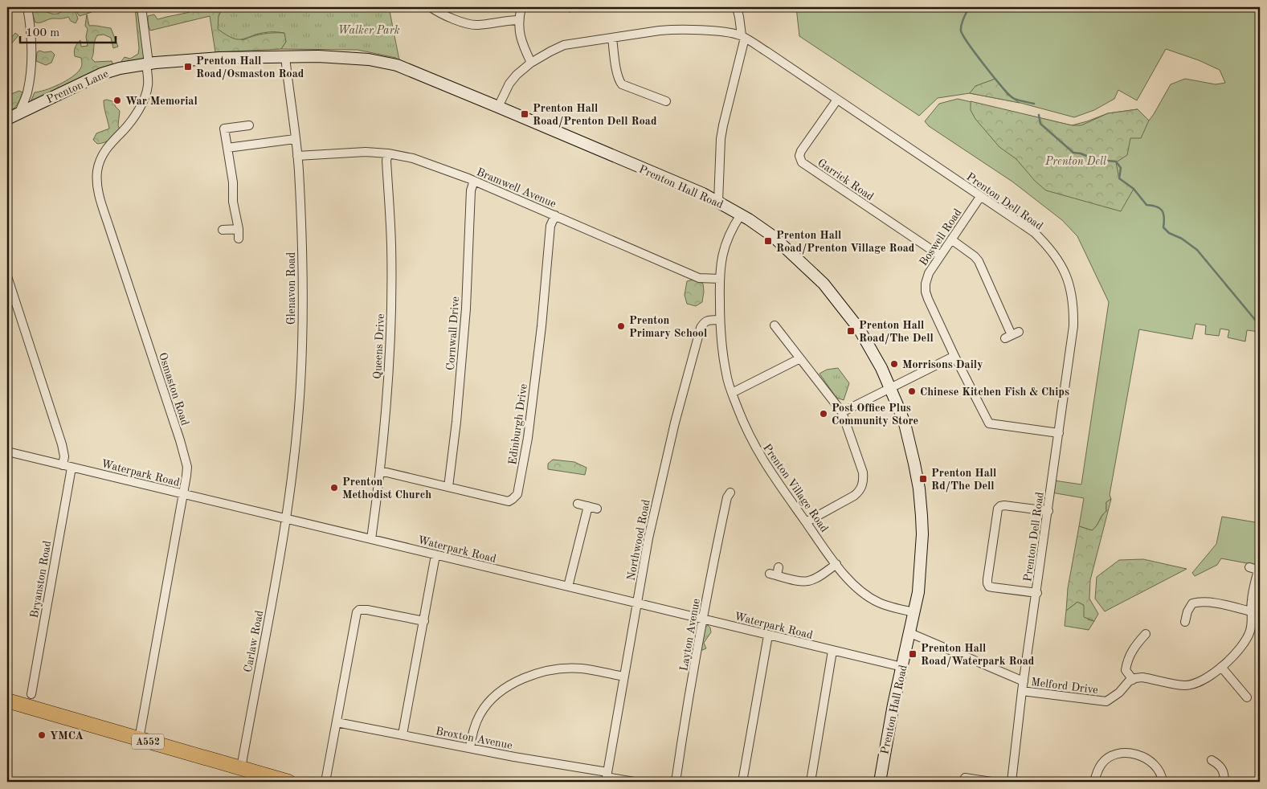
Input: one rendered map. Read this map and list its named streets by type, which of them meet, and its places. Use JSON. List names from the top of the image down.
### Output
{
  "streets": {
    "highway": ["A552"],
    "street": [
      "Prenton Lane",
      "Garrick Road",
      "Prenton Hall Road",
      "Bramwell Avenue",
      "Prenton Dell Road",
      "Boswell Road",
      "Glenavon Road",
      "Cornwall Drive",
      "Queens Drive",
      "Osmaston Road",
      "Edinburgh Drive",
      "Waterpark Road",
      "Prenton Village Road",
      "Northwood Road",
      "Bryanston Road",
      "Layton Avenue",
      "Carlaw Road",
      "Melford Drive",
      "Broxton Avenue"
    ]
  },
  "crossings": [
    ["Prenton Lane", "Prenton Hall Road"],
    ["Prenton Lane", "Osmaston Road"],
    ["Garrick Road", "Prenton Dell Road"],
    ["Garrick Road", "Boswell Road"],
    ["Prenton Hall Road", "Prenton Dell Road"],
    ["Prenton Hall Road", "Glenavon Road"],
    ["Prenton Hall Road", "Osmaston Road"],
    ["Prenton Hall Road", "Waterpark Road"],
    ["Prenton Hall Road", "Prenton Village Road"],
    ["Bramwell Avenue", "Glenavon Road"],
    ["Bramwell Avenue", "Cornwall Drive"],
    ["Bramwell Avenue", "Queens Drive"],
    ["Bramwell Avenue", "Edinburgh Drive"],
    ["Bramwell Avenue", "Prenton Village Road"],
    ["Prenton Dell Road", "Boswell Road"],
    ["Prenton Dell Road", "Melford Drive"],
    ["Glenavon Road", "Waterpark Road"],
    ["Glenavon Road", "Carlaw Road"],
    ["Cornwall Drive", "Edinburgh Drive"],
    ["Queens Drive", "Edinburgh Drive"],
    ["Queens Drive", "Waterpark Road"],
    ["Osmaston Road", "Waterpark Road"],
    ["Osmaston Road", "A552"],
    ["Waterpark Road", "Northwood Road"],
    ["Waterpark Road", "Bryanston Road"],
    ["Waterpark Road", "Layton Avenue"],
    ["Waterpark Road", "Carlaw Road"],
    ["Prenton Village Road", "Northwood Road"],
    ["Northwood Road", "Broxton Avenue"],
    ["Carlaw Road", "A552"]
  ],
  "parks": ["Walker Park", "Prenton Dell"],
  "places": {
    "transit": [
      "Prenton Hall Road/Osmaston Road",
      "Prenton Hall Road/Prenton Dell Road",
      "Prenton Hall Road/Prenton Village Road",
      "Prenton Hall Road/The Dell",
      "Prenton Hall Rd/The Dell",
      "Prenton Hall Road/Waterpark Road"
    ],
    "other": [
      "War Memorial",
      "Prenton Primary School",
      "Morrisons Daily",
      "Chinese Kitchen Fish & Chips",
      "Post Office Plus Community Store",
      "Prenton Methodist Church",
      "YMCA"
    ]
  },
  "scale_bar": "100 m"
}
